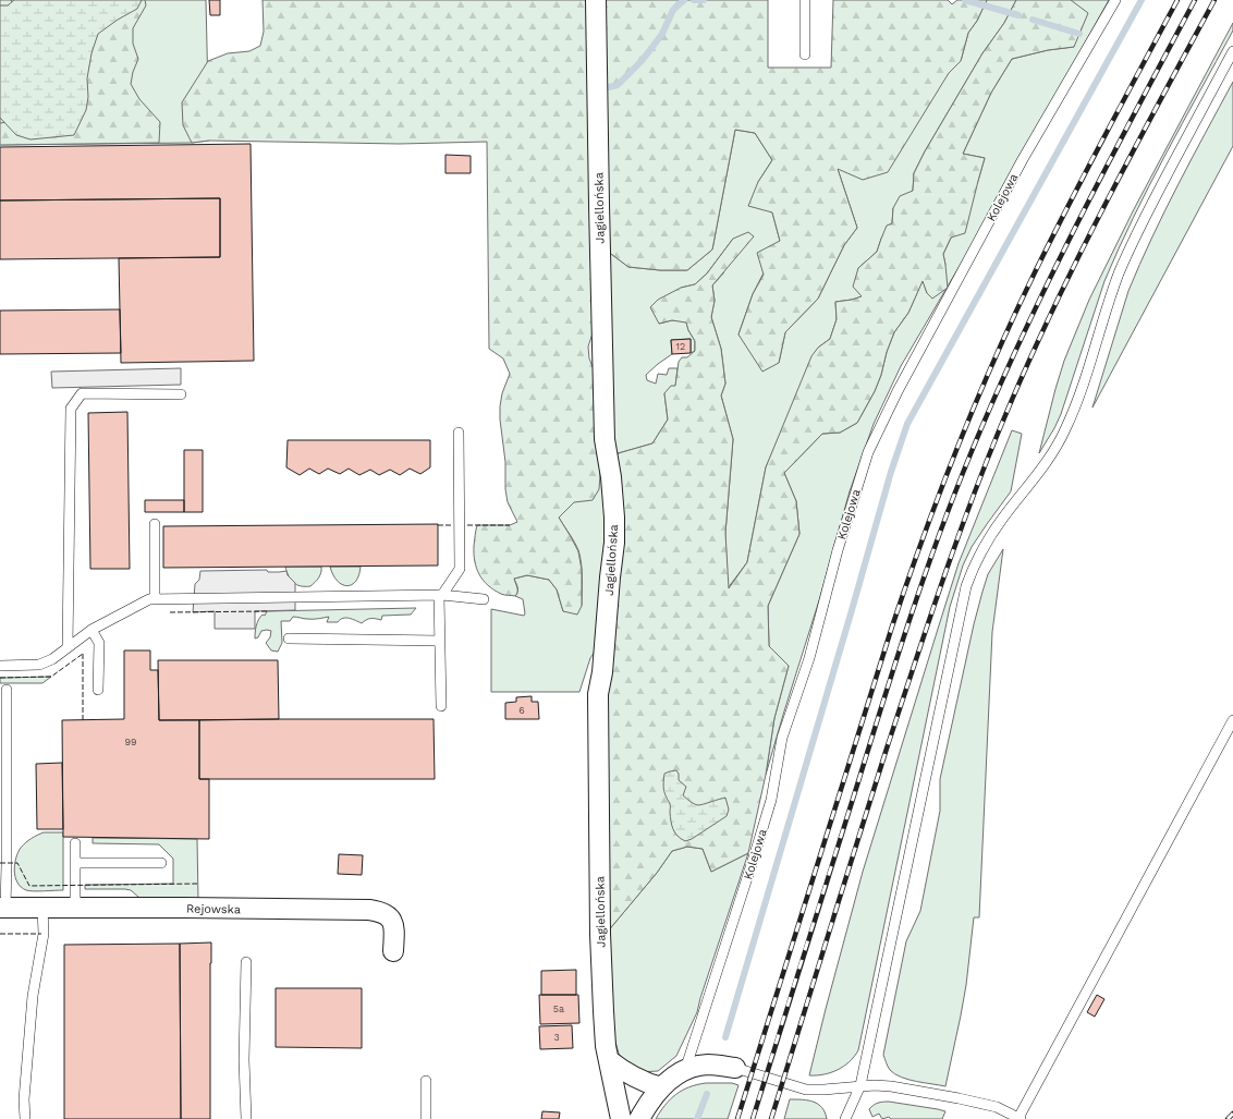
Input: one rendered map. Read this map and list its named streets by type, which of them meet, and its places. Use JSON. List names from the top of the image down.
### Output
{
  "streets": {
    "street": ["Jagiellońska", "Rejowska"],
    "lane": ["Kolejowa"]
  },
  "house_numbers": [
    "12",
    "6",
    "99",
    "5a",
    "3"
  ]
}
